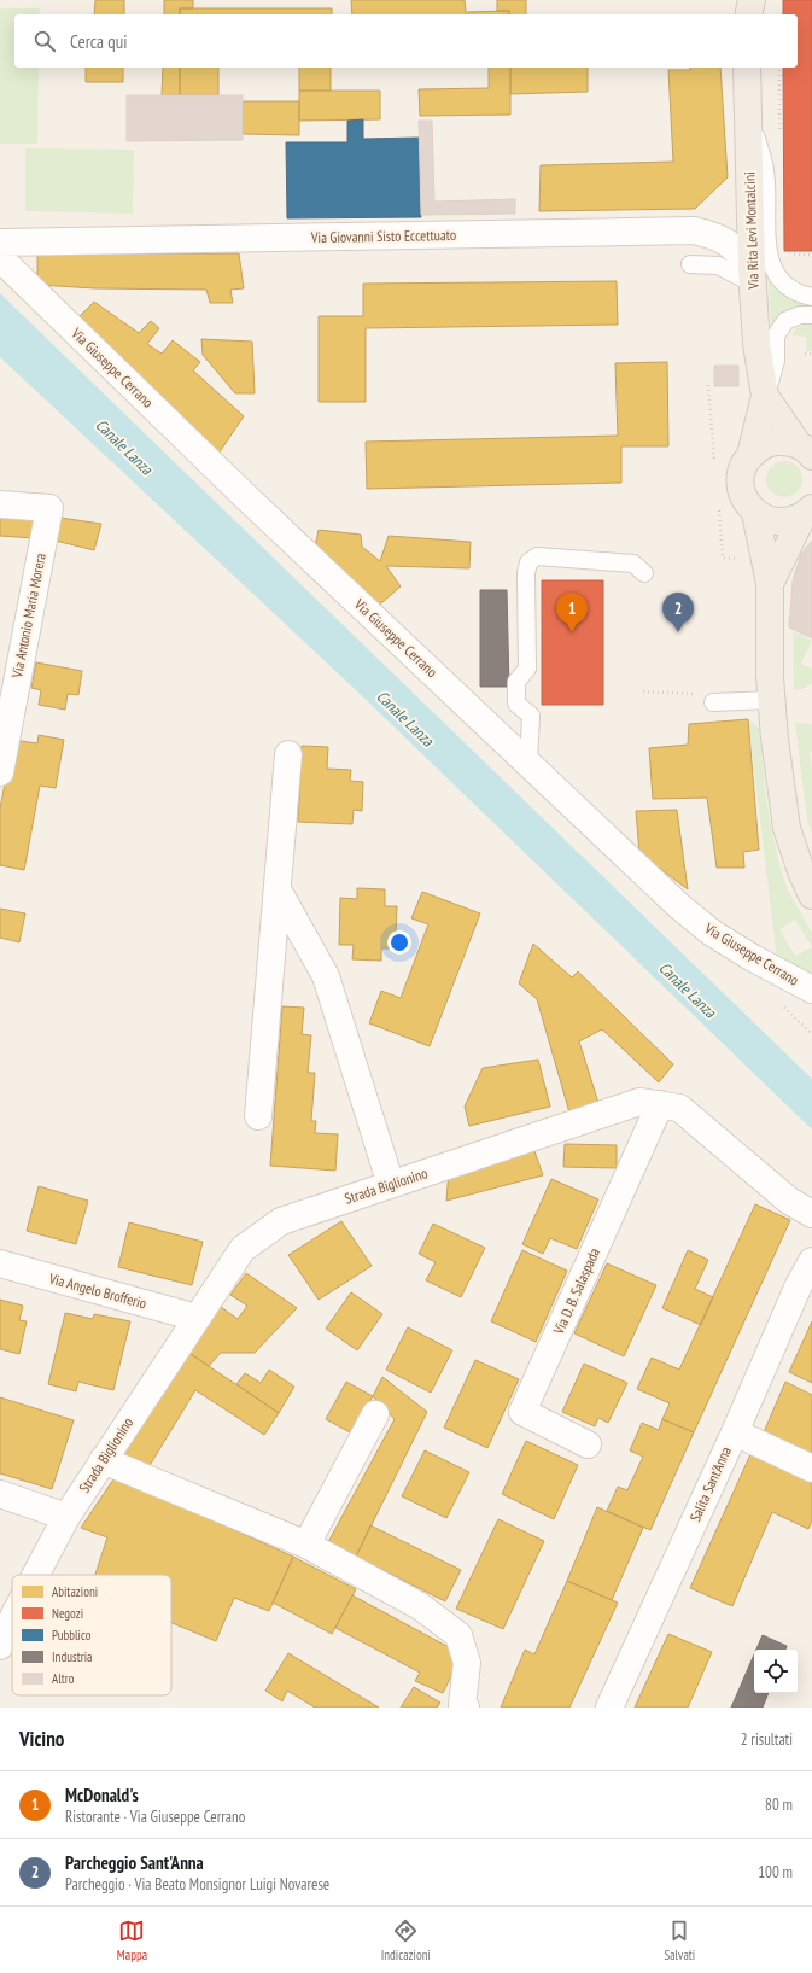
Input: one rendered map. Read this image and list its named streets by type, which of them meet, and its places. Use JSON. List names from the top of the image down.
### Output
{
  "streets": {
    "main road": ["Via Rita Levi Montalcini"],
    "street": [
      "Via Giovanni Sisto Eccettuato",
      "Via Giuseppe Cerrano",
      "Via Antonio Maria Morera",
      "Strada Biglionino",
      "Via Angelo Brofferio",
      "Via D. B. Salaspada",
      "Salita Sant'Anna"
    ]
  },
  "crossings": [
    ["Via Rita Levi Montalcini", "Via Giovanni Sisto Eccettuato"],
    ["Strada Biglionino", "Via Angelo Brofferio"],
    ["Strada Biglionino", "Via D. B. Salaspada"]
  ],
  "water": ["Canale Lanza"],
  "legend": [
    "Abitazioni",
    "Negozi",
    "Pubblico",
    "Industria",
    "Altro"
  ],
  "page": {
    "search": "Cerca qui",
    "pins": ["1", "2"],
    "heading": ["Vicino", "2 risultati"],
    "list": [
      {
        "mark": "1",
        "name": "McDonald's",
        "note": "Ristorante · Via Giuseppe Cerrano",
        "value": "80 m"
      },
      {
        "mark": "2",
        "name": "Parcheggio Sant'Anna",
        "note": "Parcheggio · Via Beato Monsignor Luigi Novarese",
        "value": "100 m"
      }
    ],
    "nav": ["Mappa", "Indicazioni", "Salvati"]
  }
}
